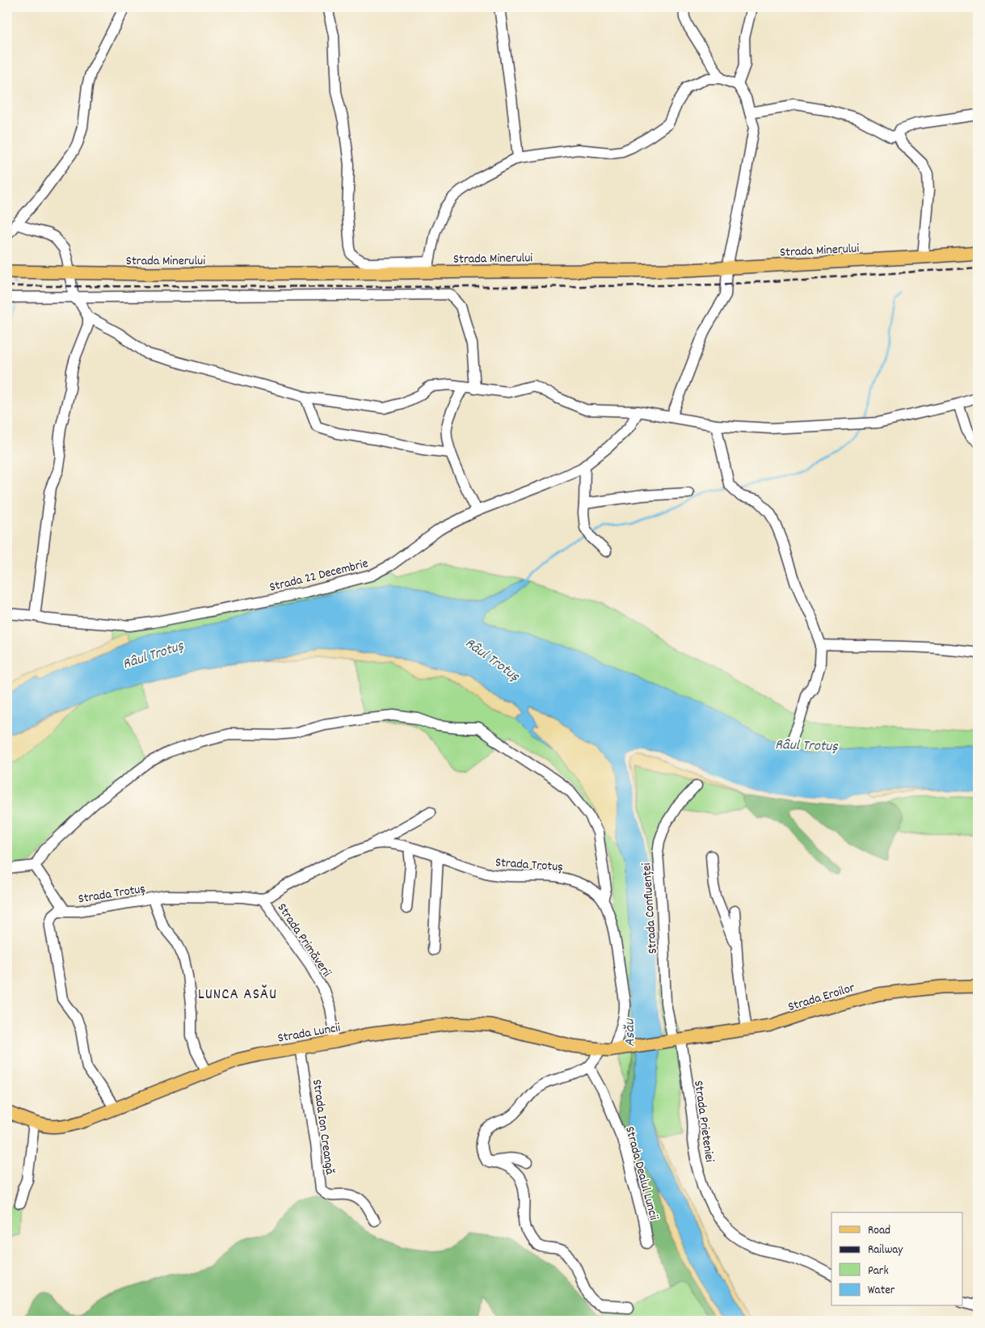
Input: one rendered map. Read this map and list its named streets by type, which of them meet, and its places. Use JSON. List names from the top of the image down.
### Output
{
  "streets": {
    "main road": ["Strada Minerului", "Strada Eroilor", "Strada Luncii"],
    "street": [
      "Strada 22 Decembrie",
      "Strada Trotuș",
      "Strada Confluenței",
      "Strada Primăverii",
      "Strada Prieteniei",
      "Strada Ion Creangă",
      "Strada Dealul Luncii"
    ]
  },
  "crossings": [
    ["Strada Trotuș", "Strada Primăverii"],
    ["Strada Trotuș", "Strada Luncii"],
    ["Strada Trotuș", "Strada Dealul Luncii"],
    ["Strada Confluenței", "Strada Eroilor"],
    ["Strada Confluenței", "Strada Prieteniei"],
    ["Strada Primăverii", "Strada Luncii"],
    ["Strada Eroilor", "Strada Luncii"],
    ["Strada Eroilor", "Strada Prieteniei"],
    ["Strada Luncii", "Strada Ion Creangă"]
  ],
  "districts": ["LUNCA ASĂU"],
  "water": ["Râul Trotuș", "Asău"],
  "legend": [
    "Road",
    "Railway",
    "Park",
    "Water"
  ]
}
